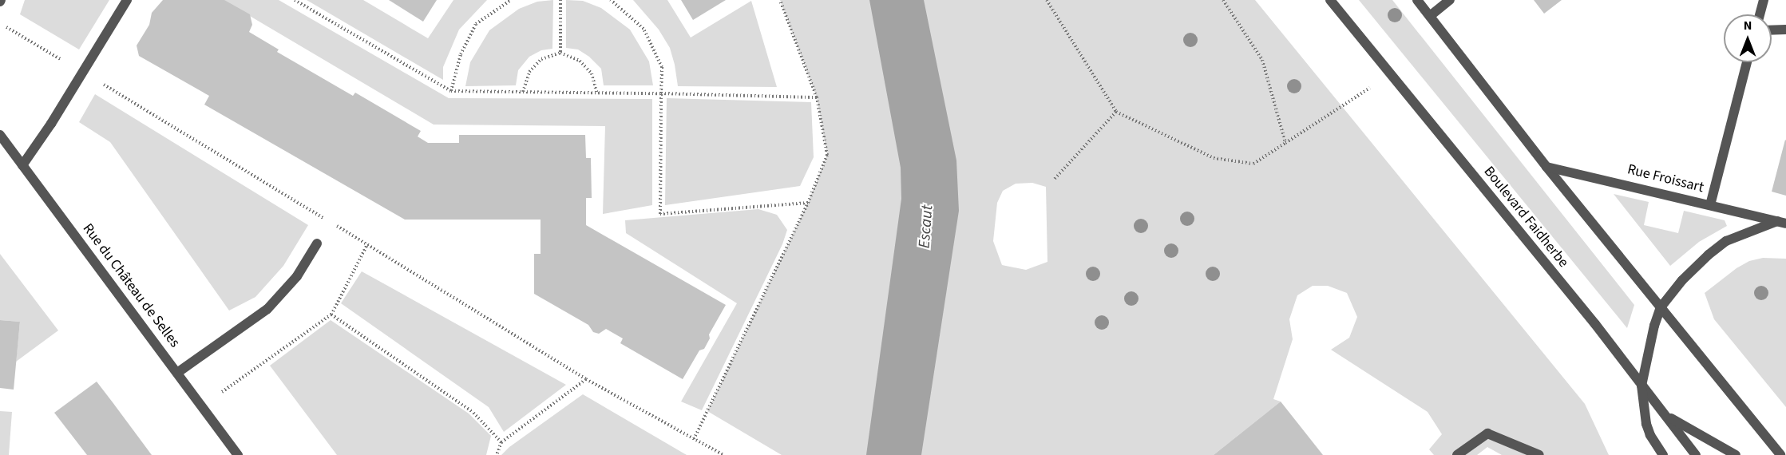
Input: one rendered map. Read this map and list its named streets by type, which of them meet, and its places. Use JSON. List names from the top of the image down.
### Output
{
  "streets": {
    "street": ["Rue Froissart", "Boulevard Faidherbe", "Rue du Château de Selles"]
  },
  "water": ["Escaut"],
  "north": "top"
}
